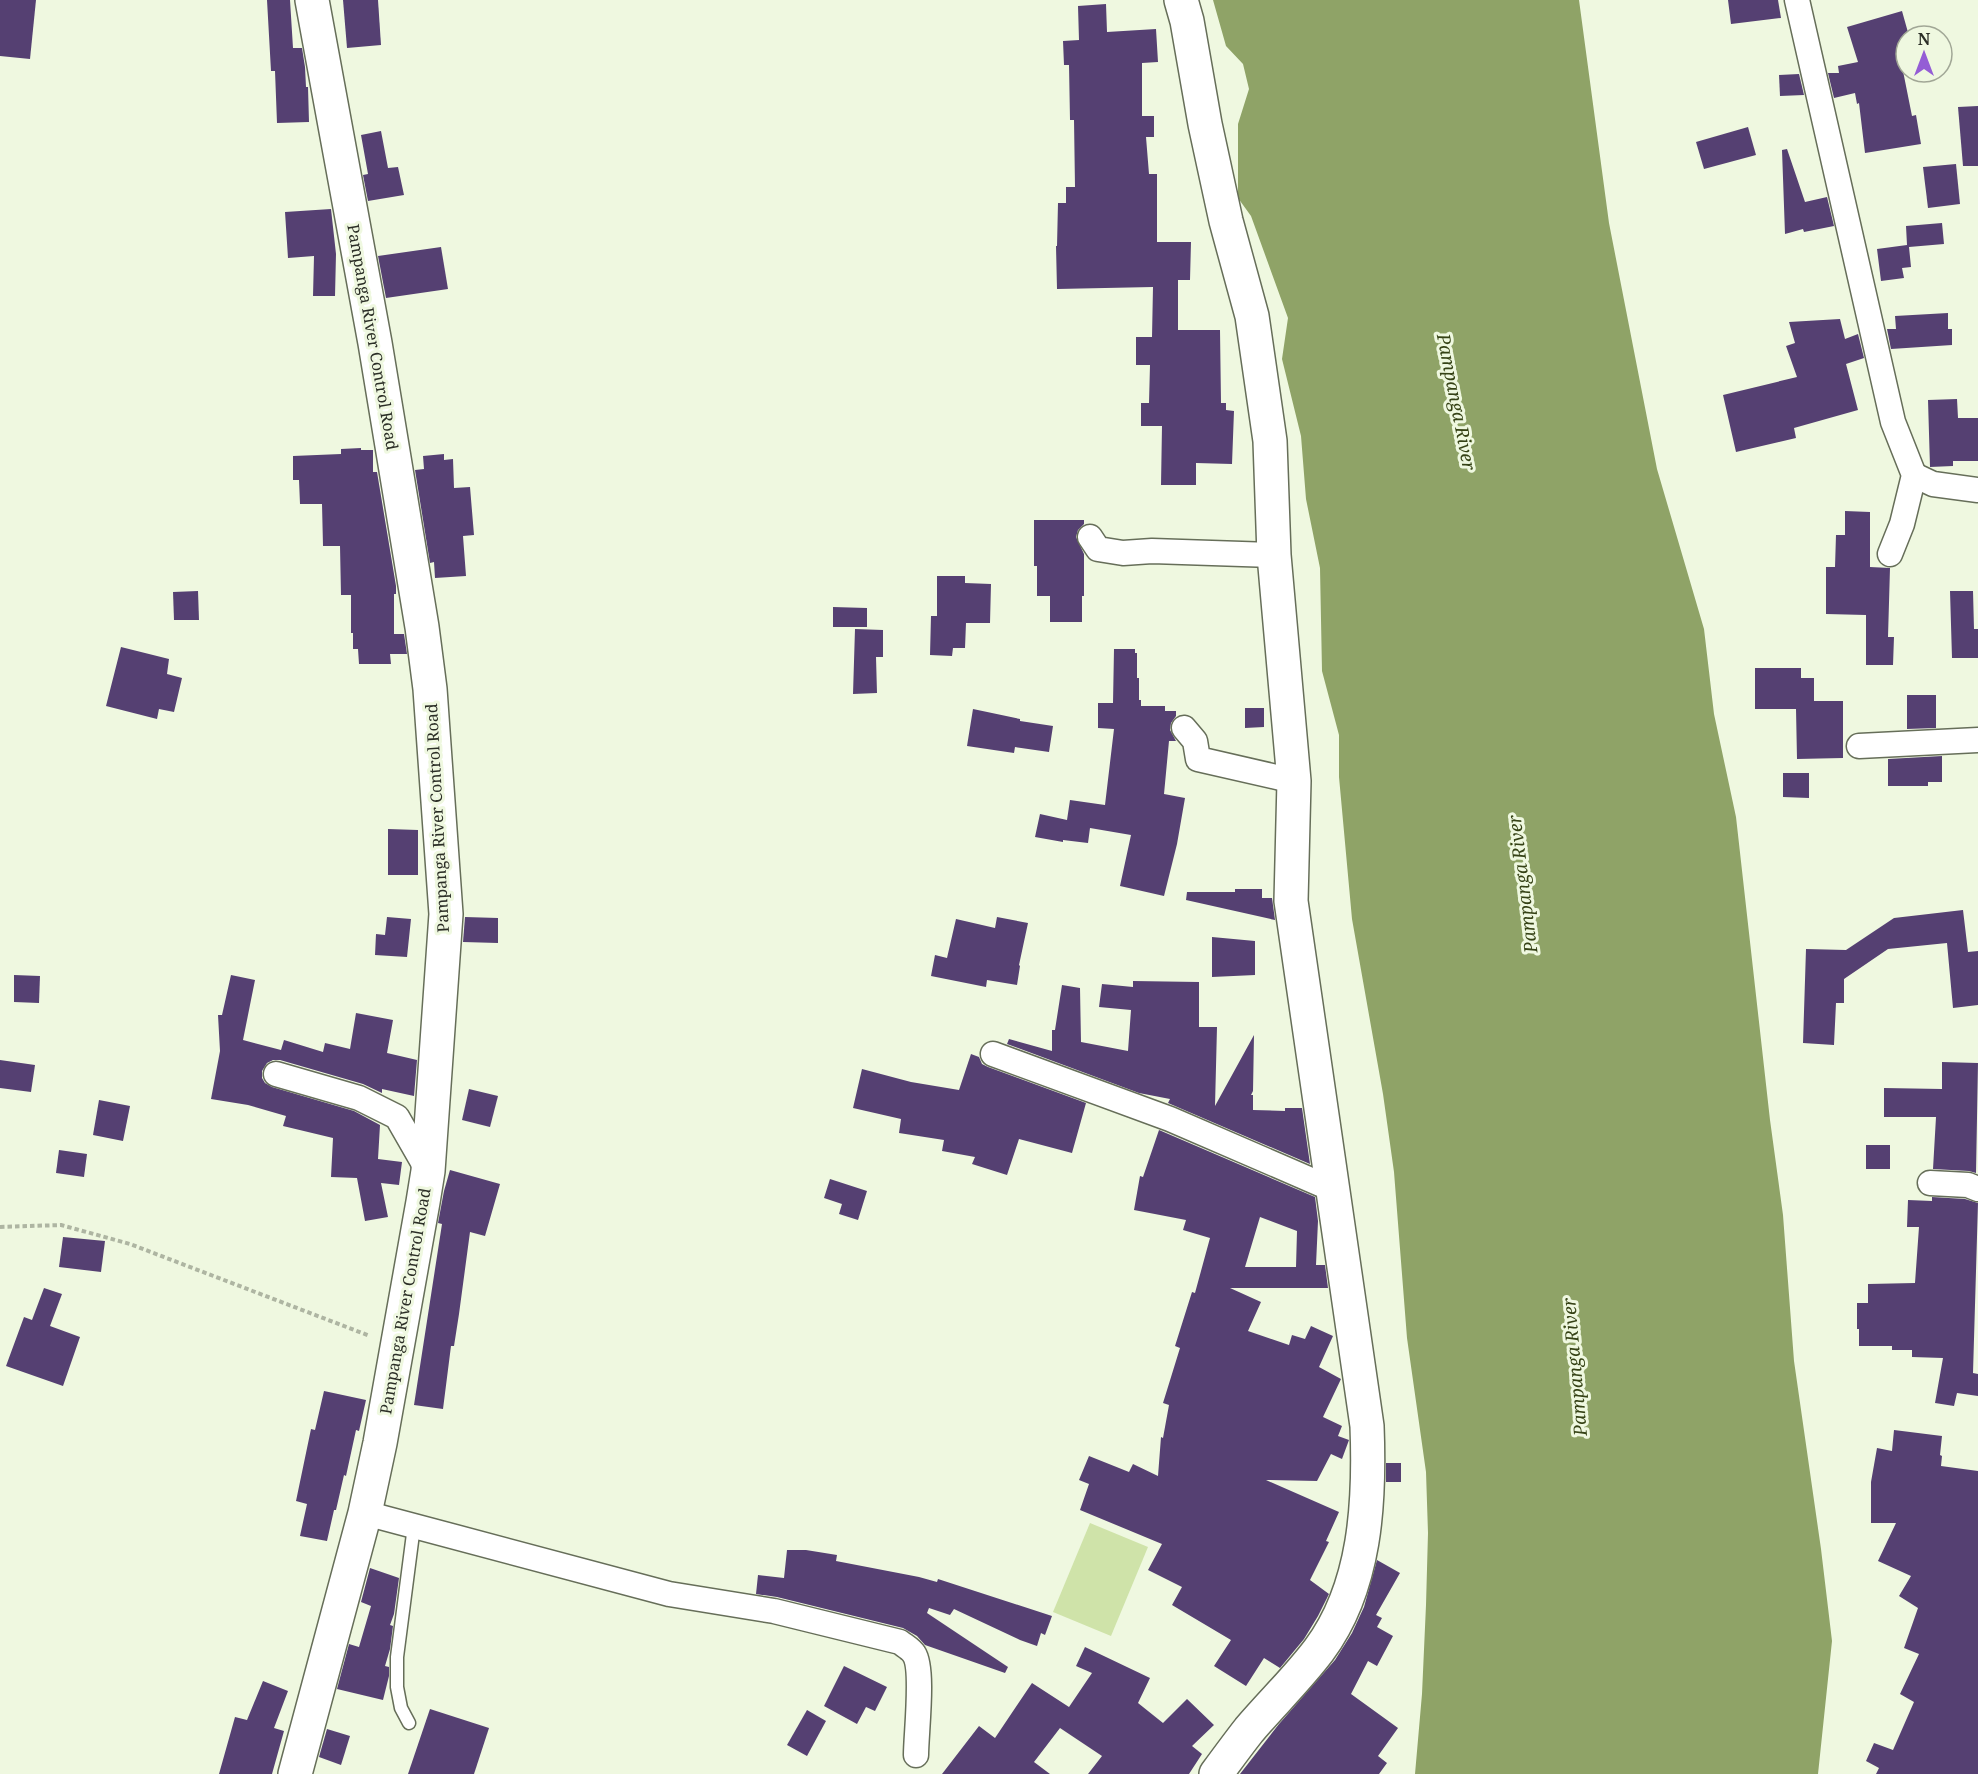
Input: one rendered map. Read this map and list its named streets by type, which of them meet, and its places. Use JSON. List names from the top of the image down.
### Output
{
  "streets": {
    "street": ["Pampanga River Control Road"]
  },
  "water": ["Pampanga River"],
  "north": "top"
}
